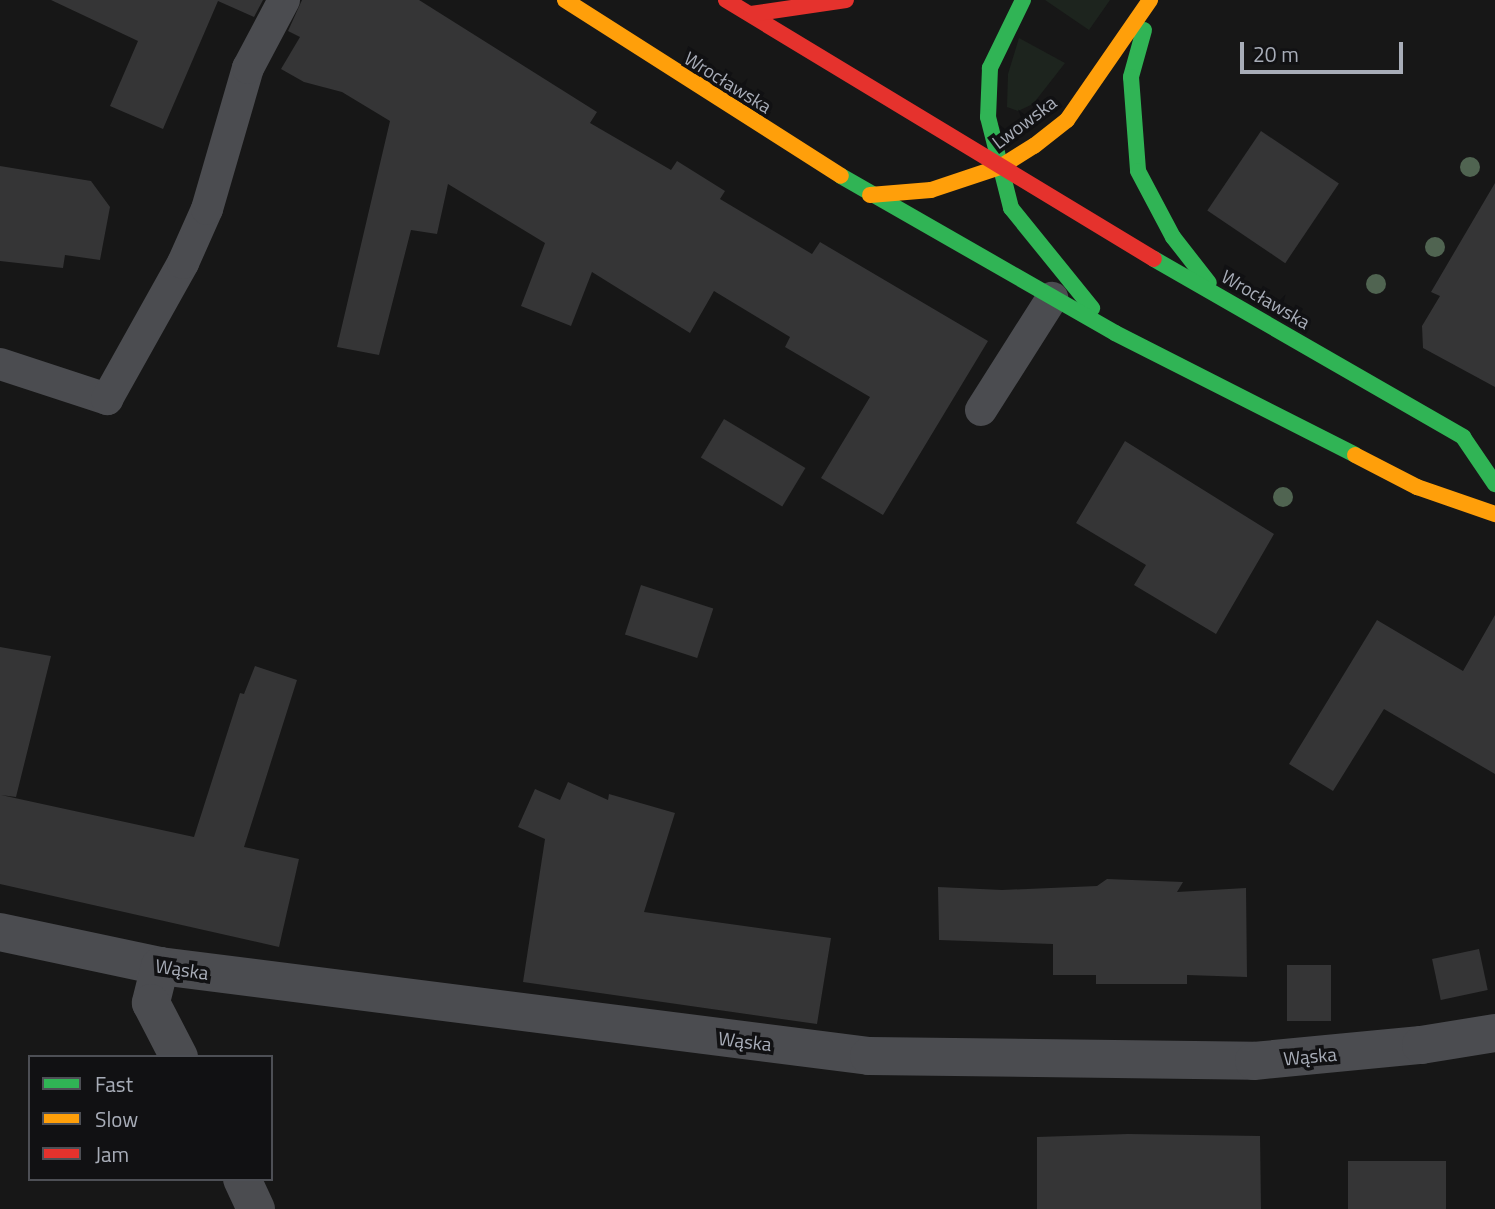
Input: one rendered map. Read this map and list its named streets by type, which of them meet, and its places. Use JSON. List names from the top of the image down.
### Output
{
  "streets": {
    "main road": ["Wrocławska", "Lwowska"],
    "street": ["Wąska"]
  },
  "crossings": [
    ["Wrocławska", "Lwowska"]
  ],
  "legend": ["Fast", "Slow", "Jam"],
  "scale_bar": "20 m"
}
